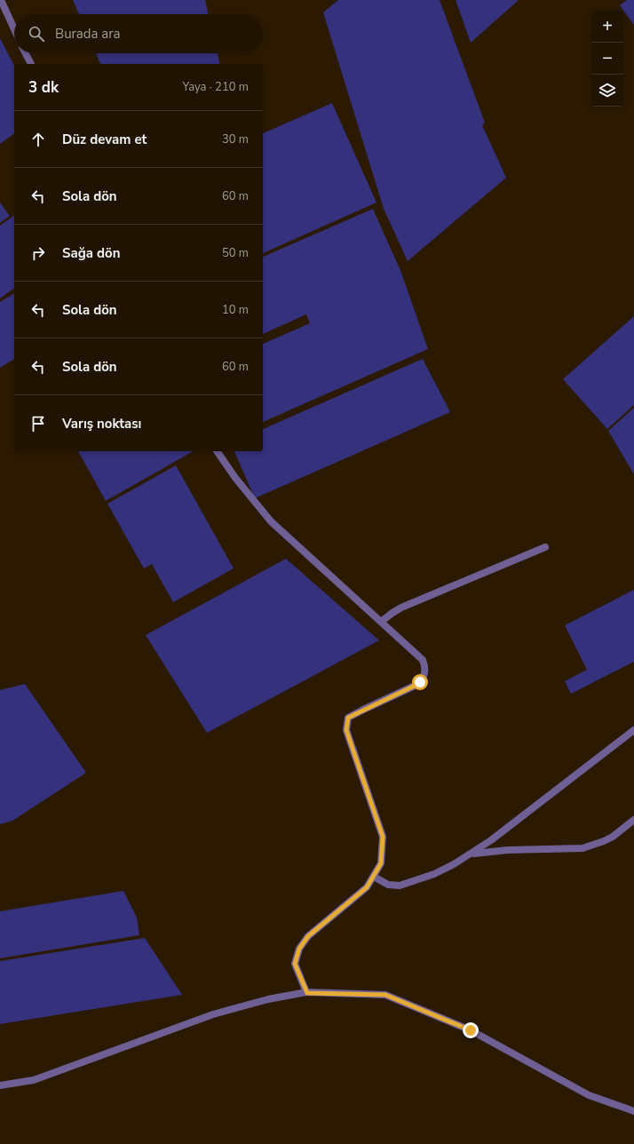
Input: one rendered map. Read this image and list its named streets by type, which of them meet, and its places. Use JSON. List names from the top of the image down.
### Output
{
  "page": {
    "map_buttons": ["+", "−"],
    "search": "Burada ara",
    "heading": ["3 dk", "Yaya · 210 m"],
    "list": [
      ["Düz devam et", "30 m"],
      ["Sola dön", "60 m"],
      ["Sağa dön", "50 m"],
      ["Sola dön", "10 m"],
      ["Sola dön", "60 m"],
      "Varış noktası"
    ]
  }
}
